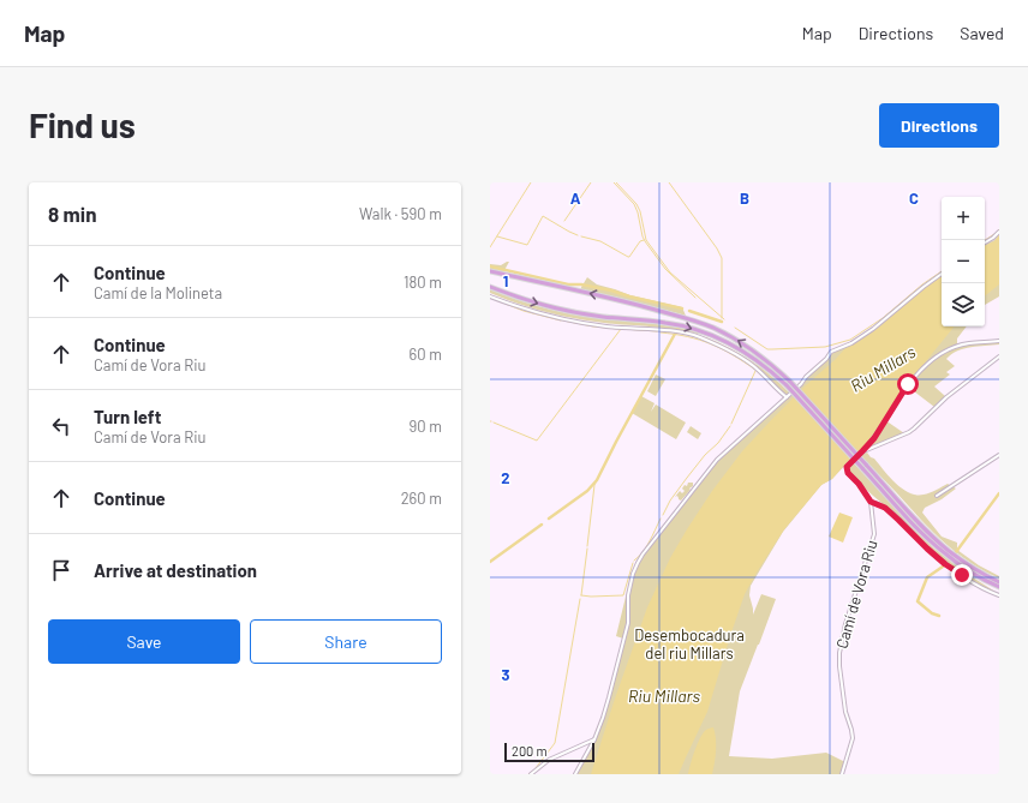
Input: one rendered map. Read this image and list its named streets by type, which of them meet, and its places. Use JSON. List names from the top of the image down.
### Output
{
  "streets": {
    "street": ["Camí de Vora Riu"]
  },
  "water": ["Riu Millars"],
  "parks": ["Desembocadura del riu Millars"],
  "scale_bar": "200 m",
  "page": {
    "header": "Map",
    "nav": ["Map", "Directions", "Saved"],
    "buttons": [
      "Directions",
      ["Save", "Share"]
    ],
    "title": "Find us",
    "heading": ["8 min", "Walk · 590 m"],
    "map_buttons": ["+", "−"],
    "list": [
      ["Continue", "Camí de la Molineta", "180 m"],
      ["Continue", "Camí de Vora Riu", "60 m"],
      ["Turn left", "Camí de Vora Riu", "90 m"],
      ["Continue", "260 m"],
      "Arrive at destination"
    ],
    "scale": "200 m"
  },
  "grid": {
    "columns": ["A", "B", "C"],
    "rows": ["1", "2", "3"]
  }
}
